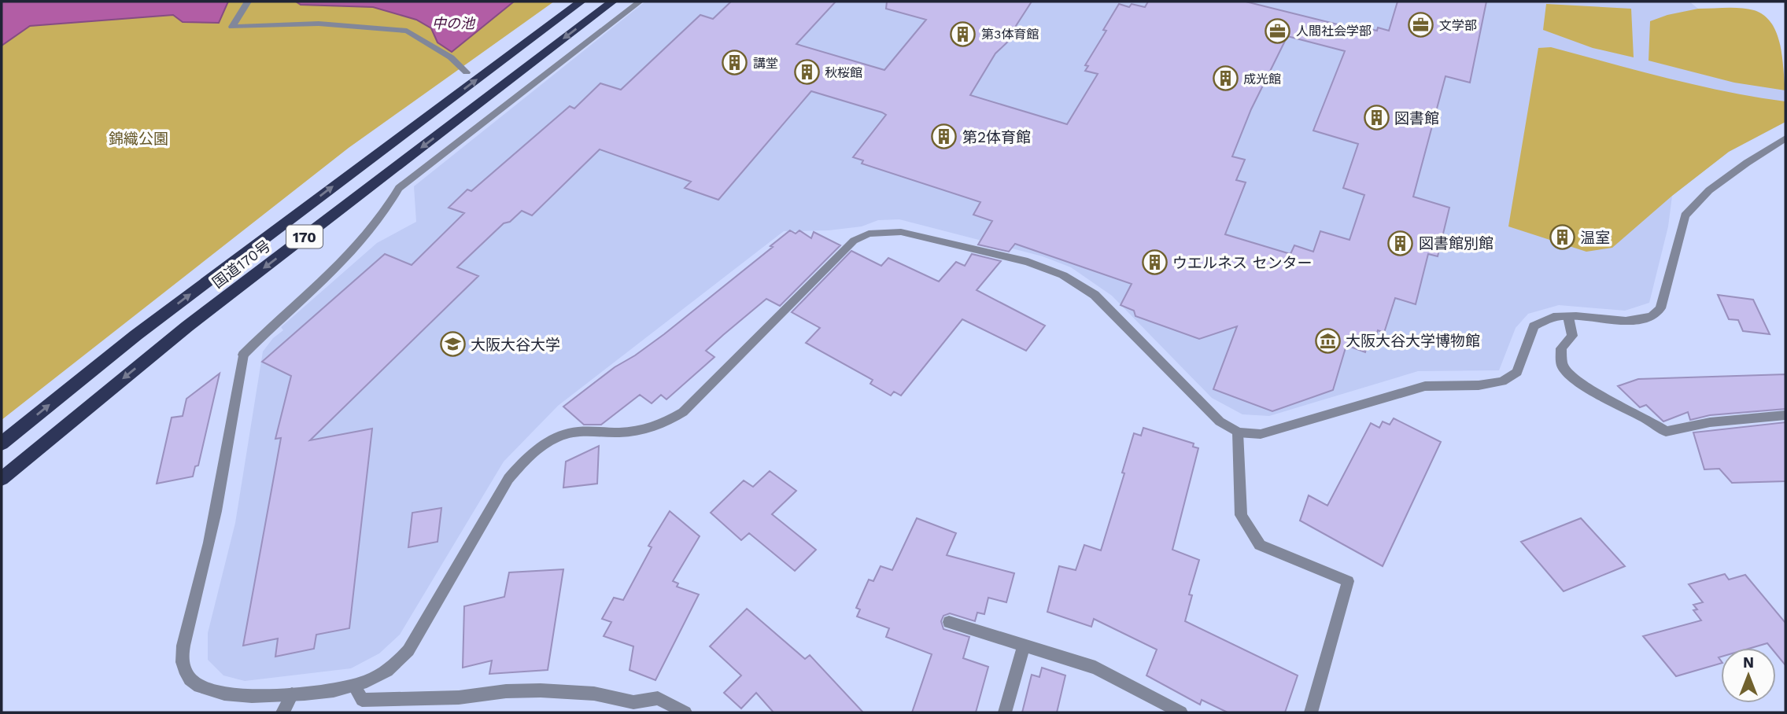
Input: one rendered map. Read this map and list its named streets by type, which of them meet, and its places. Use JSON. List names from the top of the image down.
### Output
{
  "streets": {
    "highway": ["170", "国道170号"]
  },
  "water": ["中の池"],
  "parks": ["錦織公園"],
  "places": {
    "office": ["文学部", "人間社会学部"],
    "building": [
      "第3体育館",
      "講堂",
      "秋桜館",
      "成光館",
      "図書館",
      "第2体育館",
      "温室",
      "図書館別館",
      "ウエルネス センター"
    ],
    "museum": ["大阪大谷大学博物館"],
    "school or university": ["大阪大谷大学"]
  },
  "north": "top"
}
